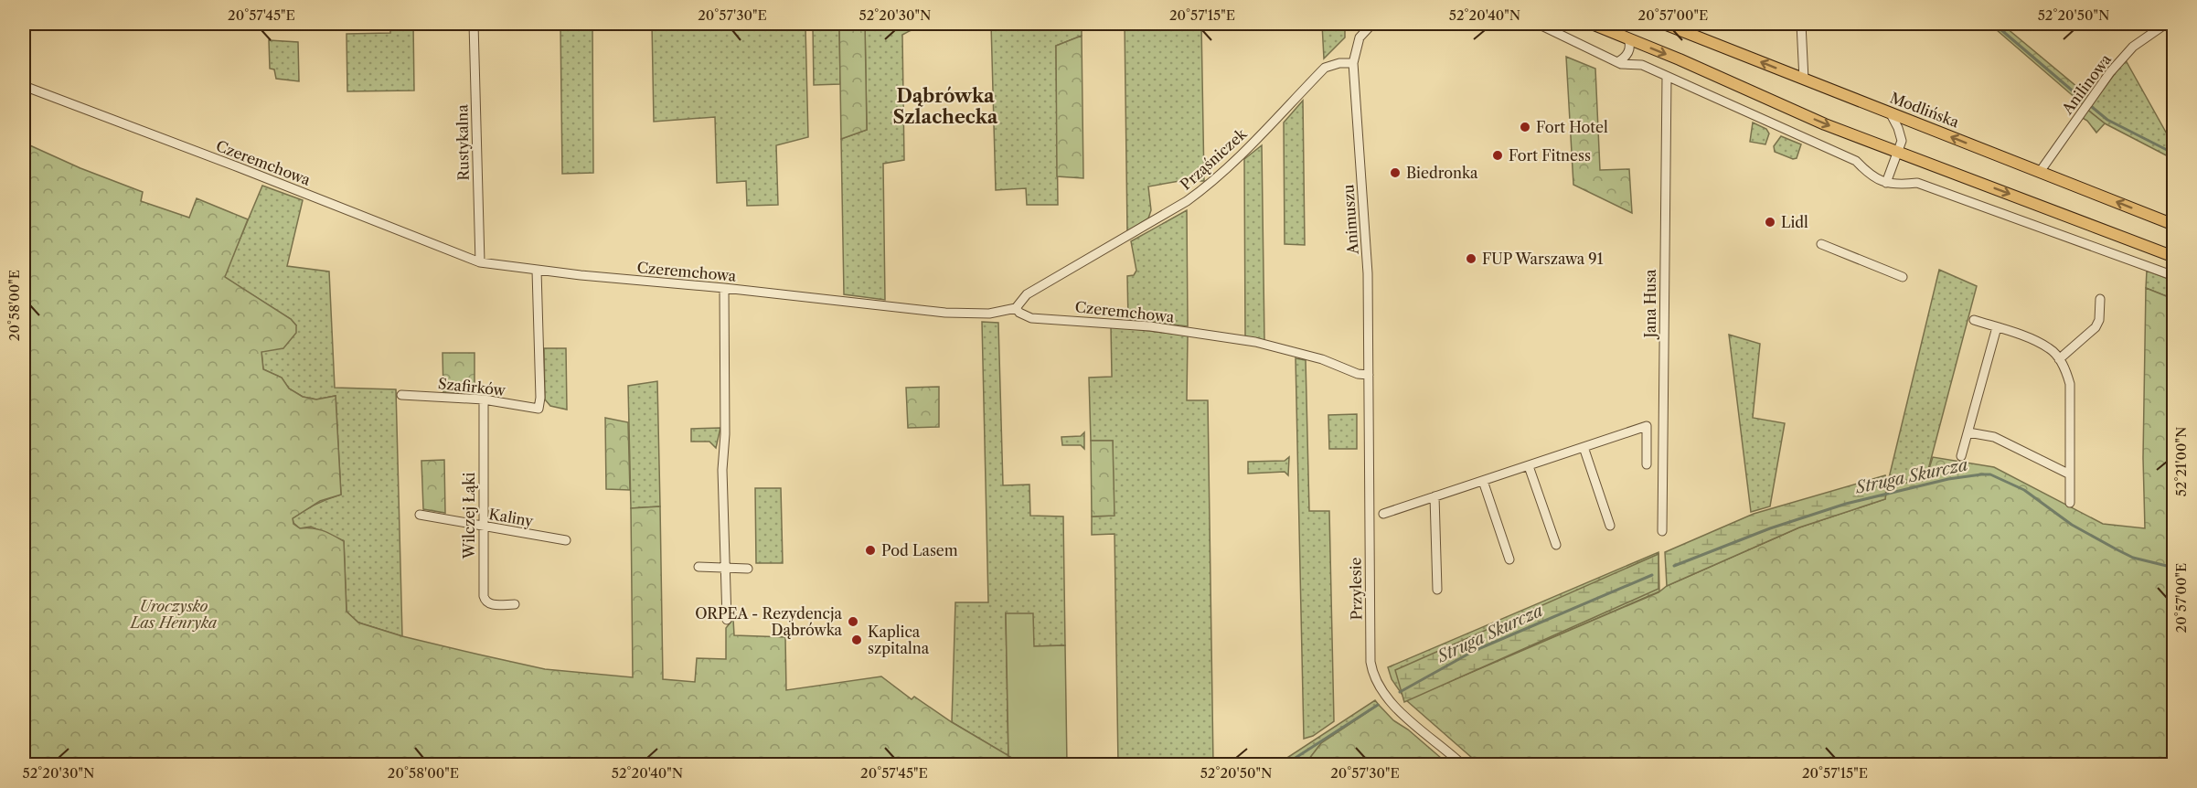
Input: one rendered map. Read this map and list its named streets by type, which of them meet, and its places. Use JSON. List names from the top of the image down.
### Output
{
  "streets": {
    "main road": ["Modlińska"],
    "street": [
      "Anilinowa",
      "Rustykalna",
      "Prząśniczek",
      "Czeremchowa",
      "Animuszu",
      "Jana Husa",
      "Szafirków",
      "Wilczej Łąki",
      "Kaliny",
      "Przylesie"
    ]
  },
  "crossings": [
    ["Anilinowa", "Modlińska"],
    ["Rustykalna", "Czeremchowa"],
    ["Prząśniczek", "Czeremchowa"],
    ["Prząśniczek", "Animuszu"],
    ["Czeremchowa", "Animuszu"],
    ["Czeremchowa", "Szafirków"],
    ["Czeremchowa", "Przylesie"],
    ["Animuszu", "Przylesie"],
    ["Szafirków", "Wilczej Łąki"],
    ["Wilczej Łąki", "Kaliny"]
  ],
  "districts": ["Dąbrówka Szlachecka"],
  "water": ["Struga Skurcza"],
  "parks": ["Uroczysko Las Henryka"],
  "places": [
    "Fort Hotel",
    "Fort Fitness",
    "Biedronka",
    "Lidl",
    "FUP Warszawa 91",
    "Pod Lasem",
    "ORPEA - Rezydencja Dąbrówka",
    "Kaplica szpitalna"
  ],
  "coordinates": [
    "20°57'45\"E",
    "20°57'30\"E",
    "52°20'30\"N",
    "20°57'15\"E",
    "52°20'40\"N",
    "20°57'00\"E",
    "52°20'50\"N",
    "20°58'00\"E",
    "52°21'00\"N"
  ]
}
